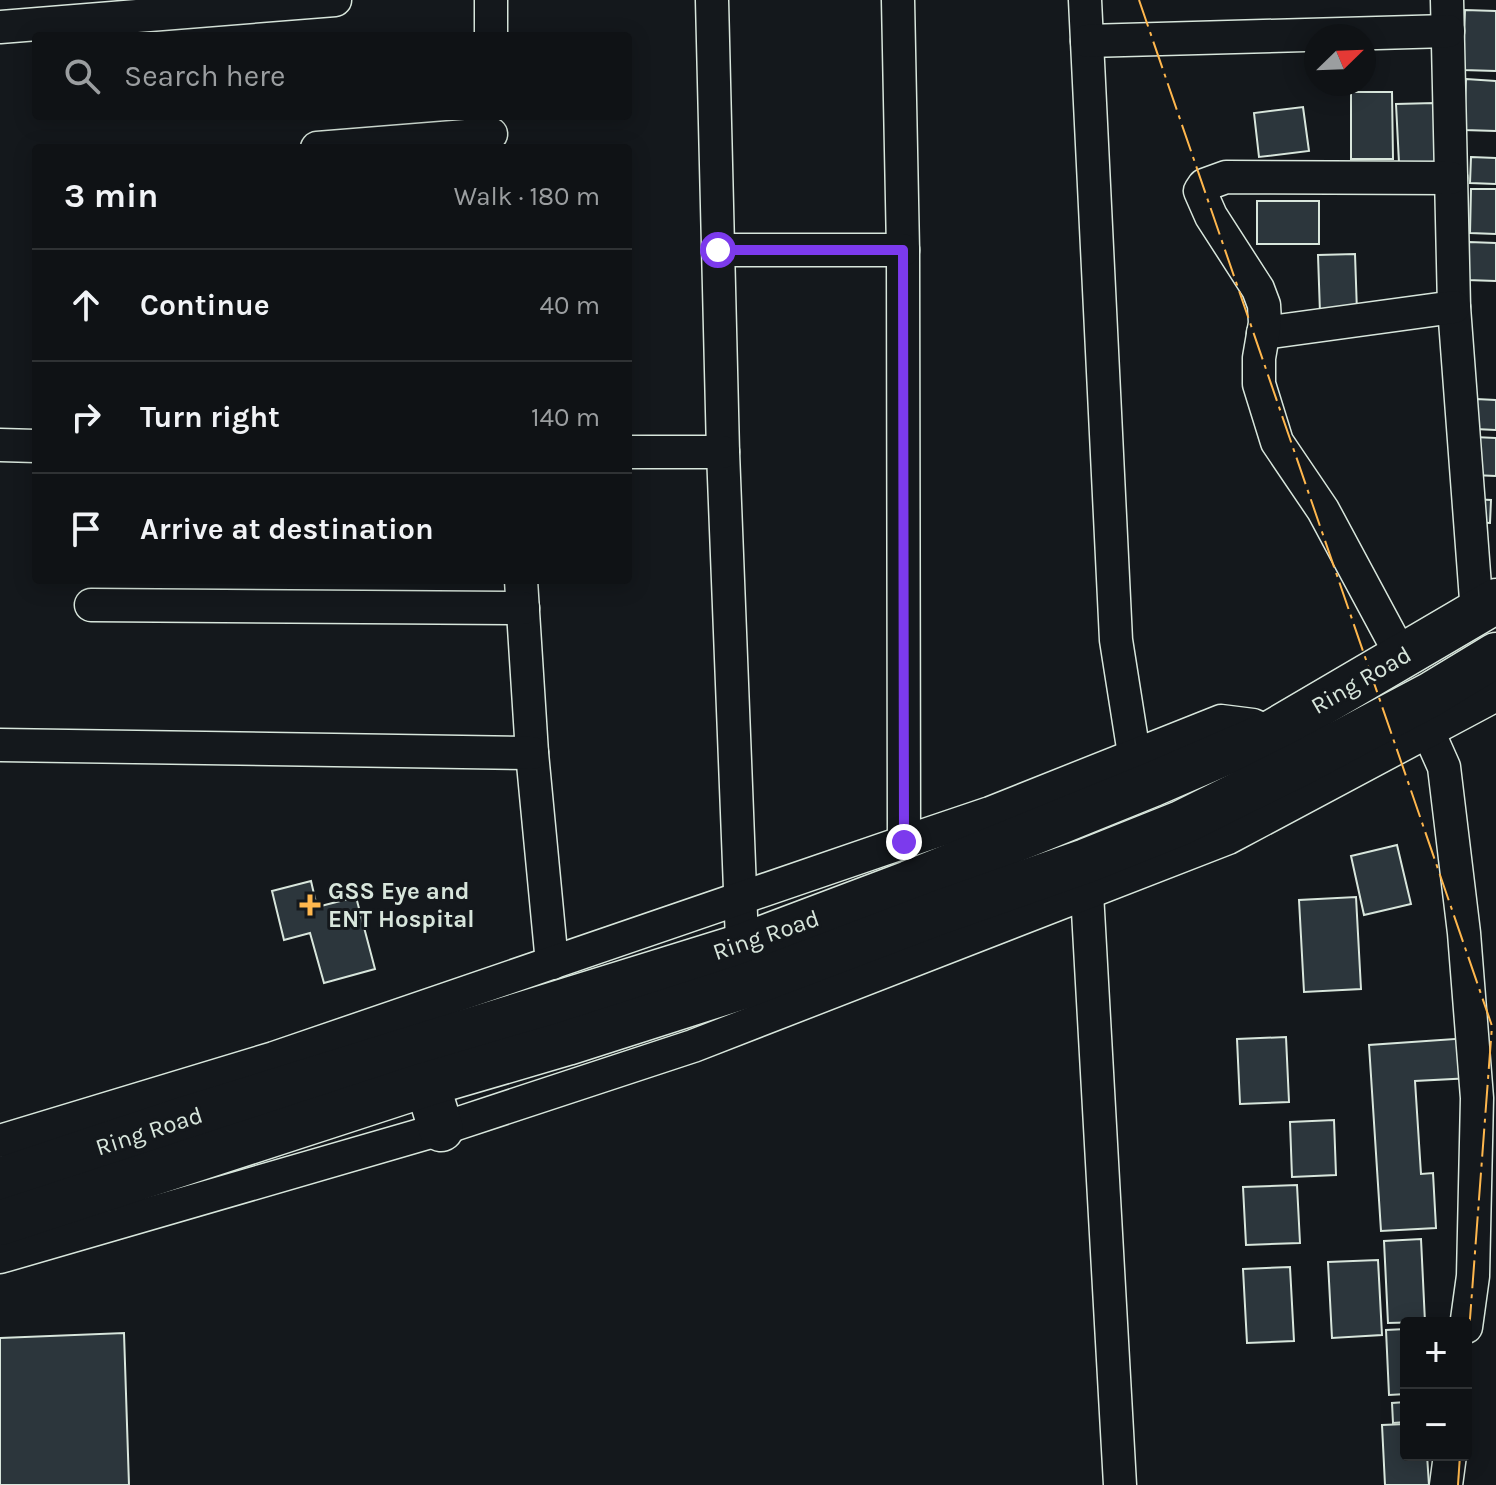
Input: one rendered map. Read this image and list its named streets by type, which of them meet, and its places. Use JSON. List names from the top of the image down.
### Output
{
  "streets": {
    "highway": ["Ring Road"]
  },
  "places": {
    "health": ["GSS Eye and ENT Hospital"]
  },
  "north": "top right",
  "page": {
    "search": "Search here",
    "heading": ["3 min", "Walk · 180 m"],
    "list": [
      ["Continue", "40 m"],
      ["Turn right", "140 m"],
      "Arrive at destination"
    ],
    "map_buttons": ["+", "−"]
  }
}
